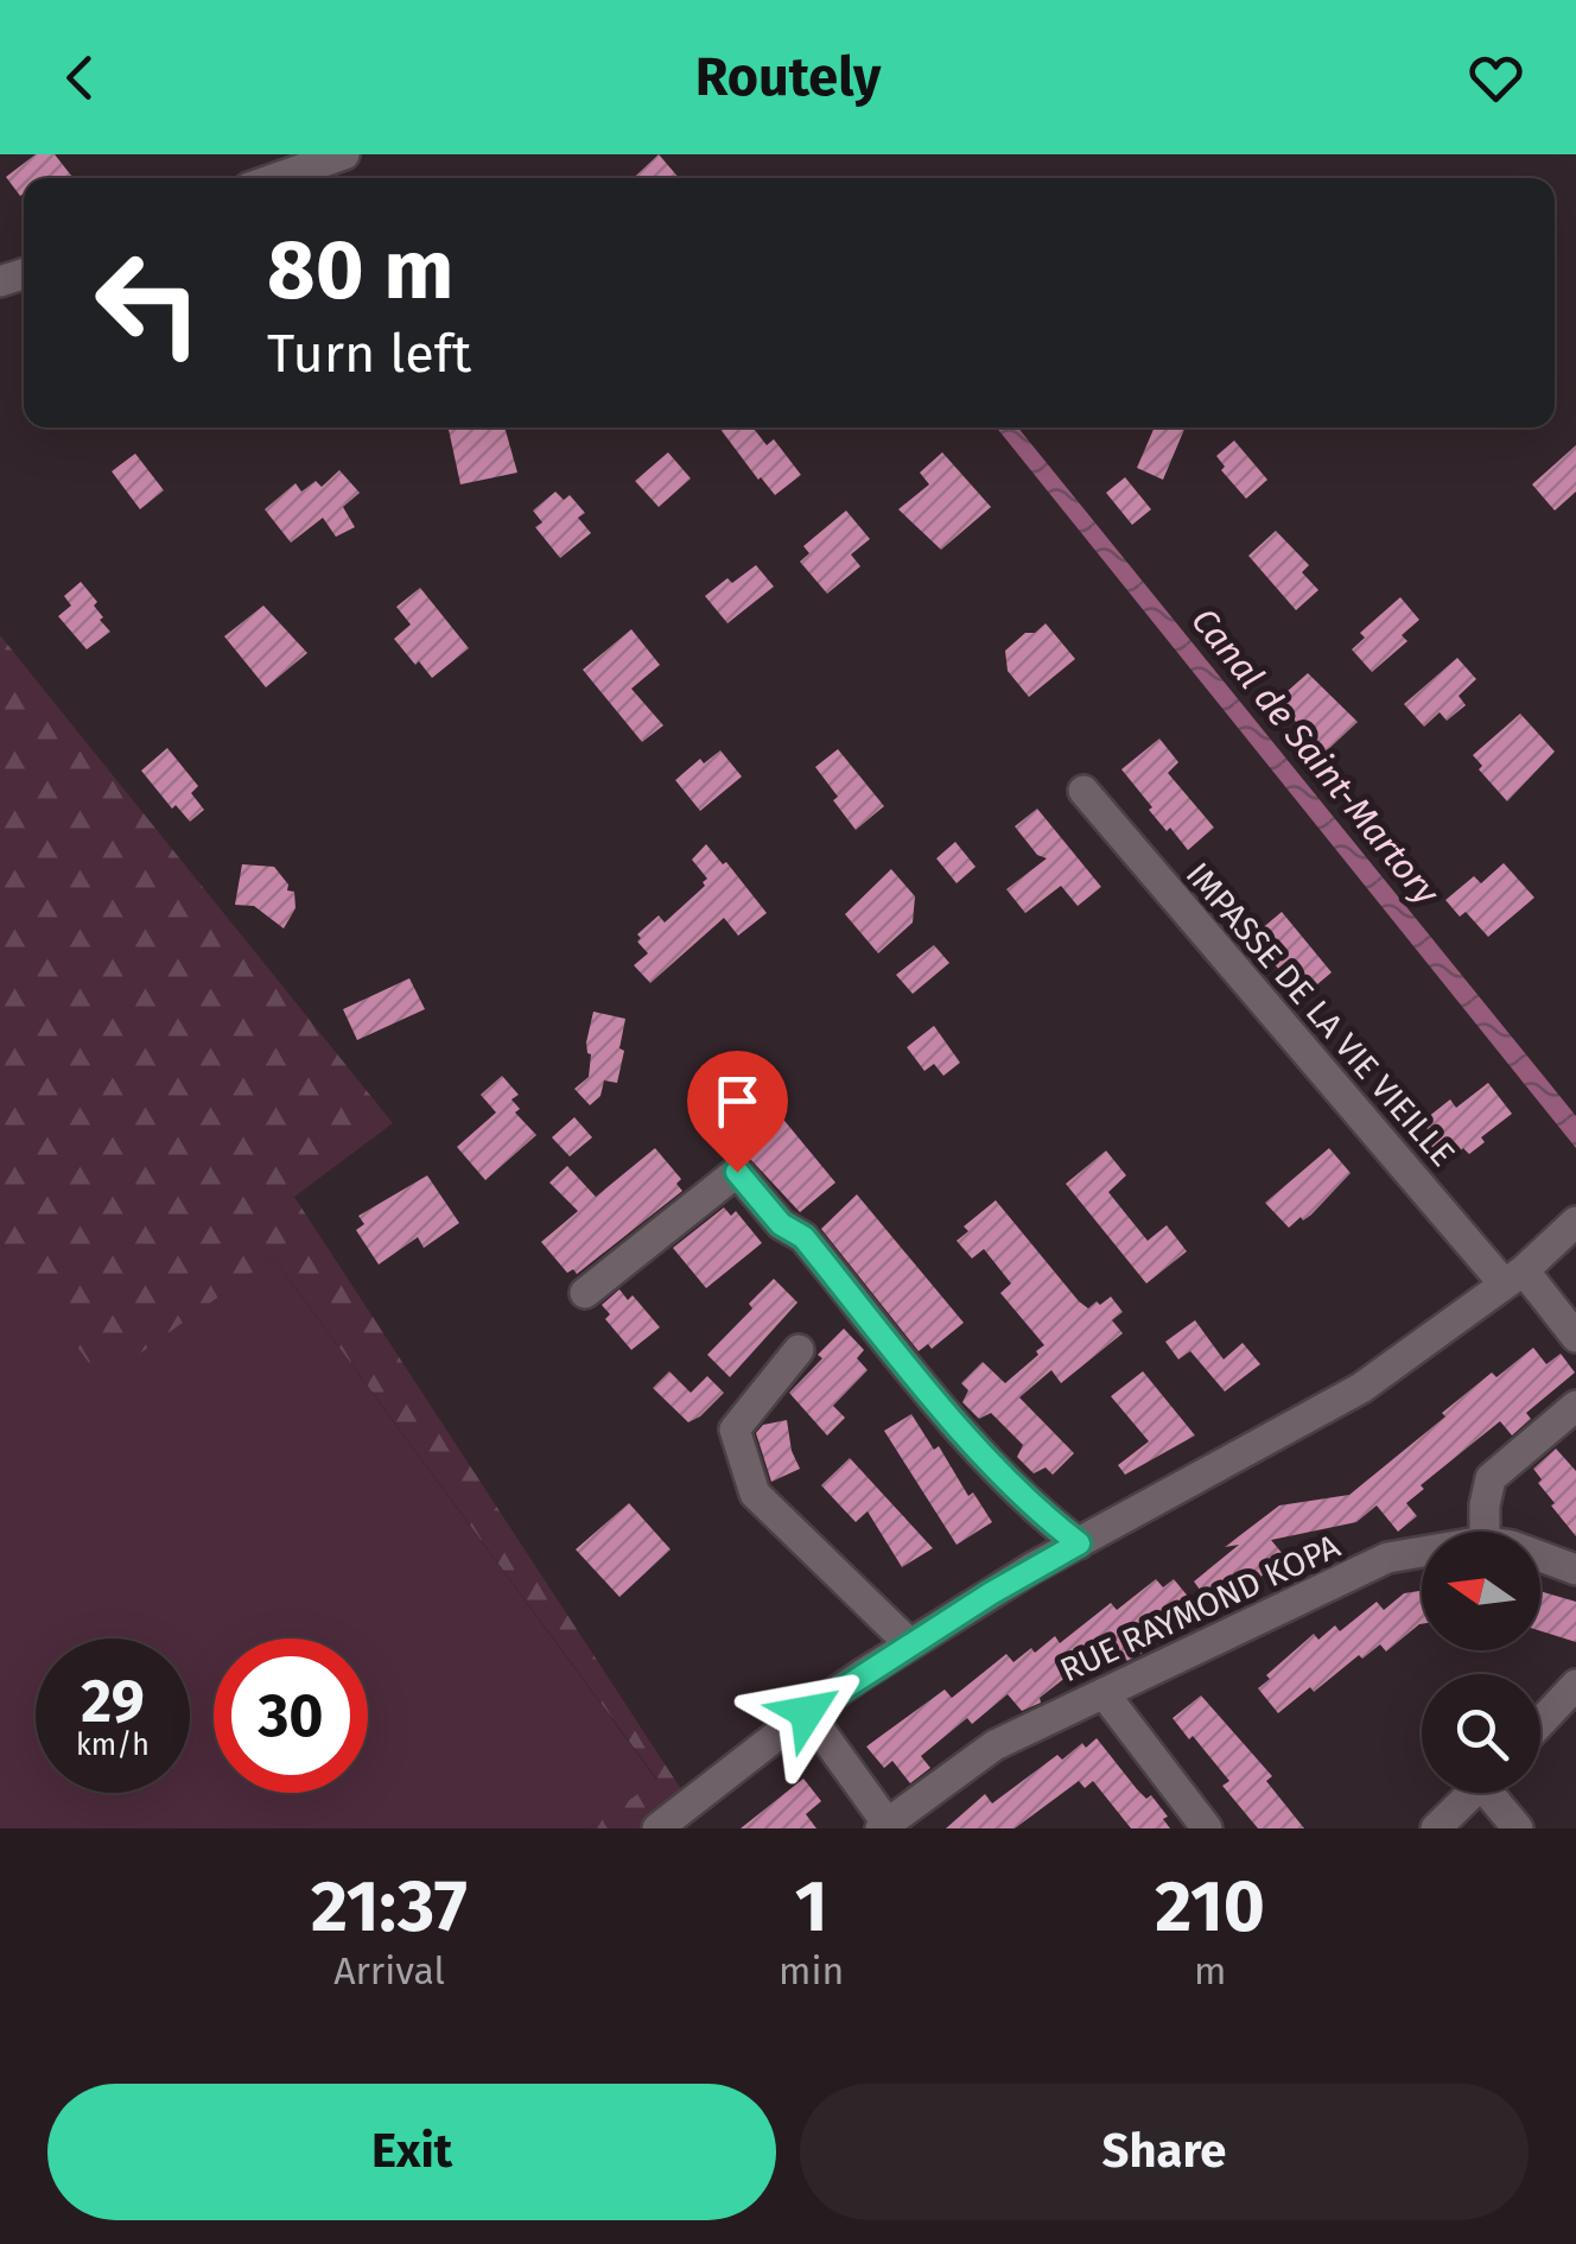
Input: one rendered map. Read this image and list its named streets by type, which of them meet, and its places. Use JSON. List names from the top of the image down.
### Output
{
  "streets": {
    "street": ["IMPASSE DE LA VIE VIEILLE", "RUE RAYMOND KOPA"]
  },
  "water": ["Canal de Saint-Martory"],
  "north": "left",
  "page": {
    "header": "Routely",
    "turn": ["80 m", "Turn left"],
    "speed": "29 km/h",
    "limit": "30",
    "eta": [
      "21:37",
      "Arrival",
      "1",
      "min",
      "210",
      "m"
    ],
    "buttons": ["Exit", "Share"]
  }
}
